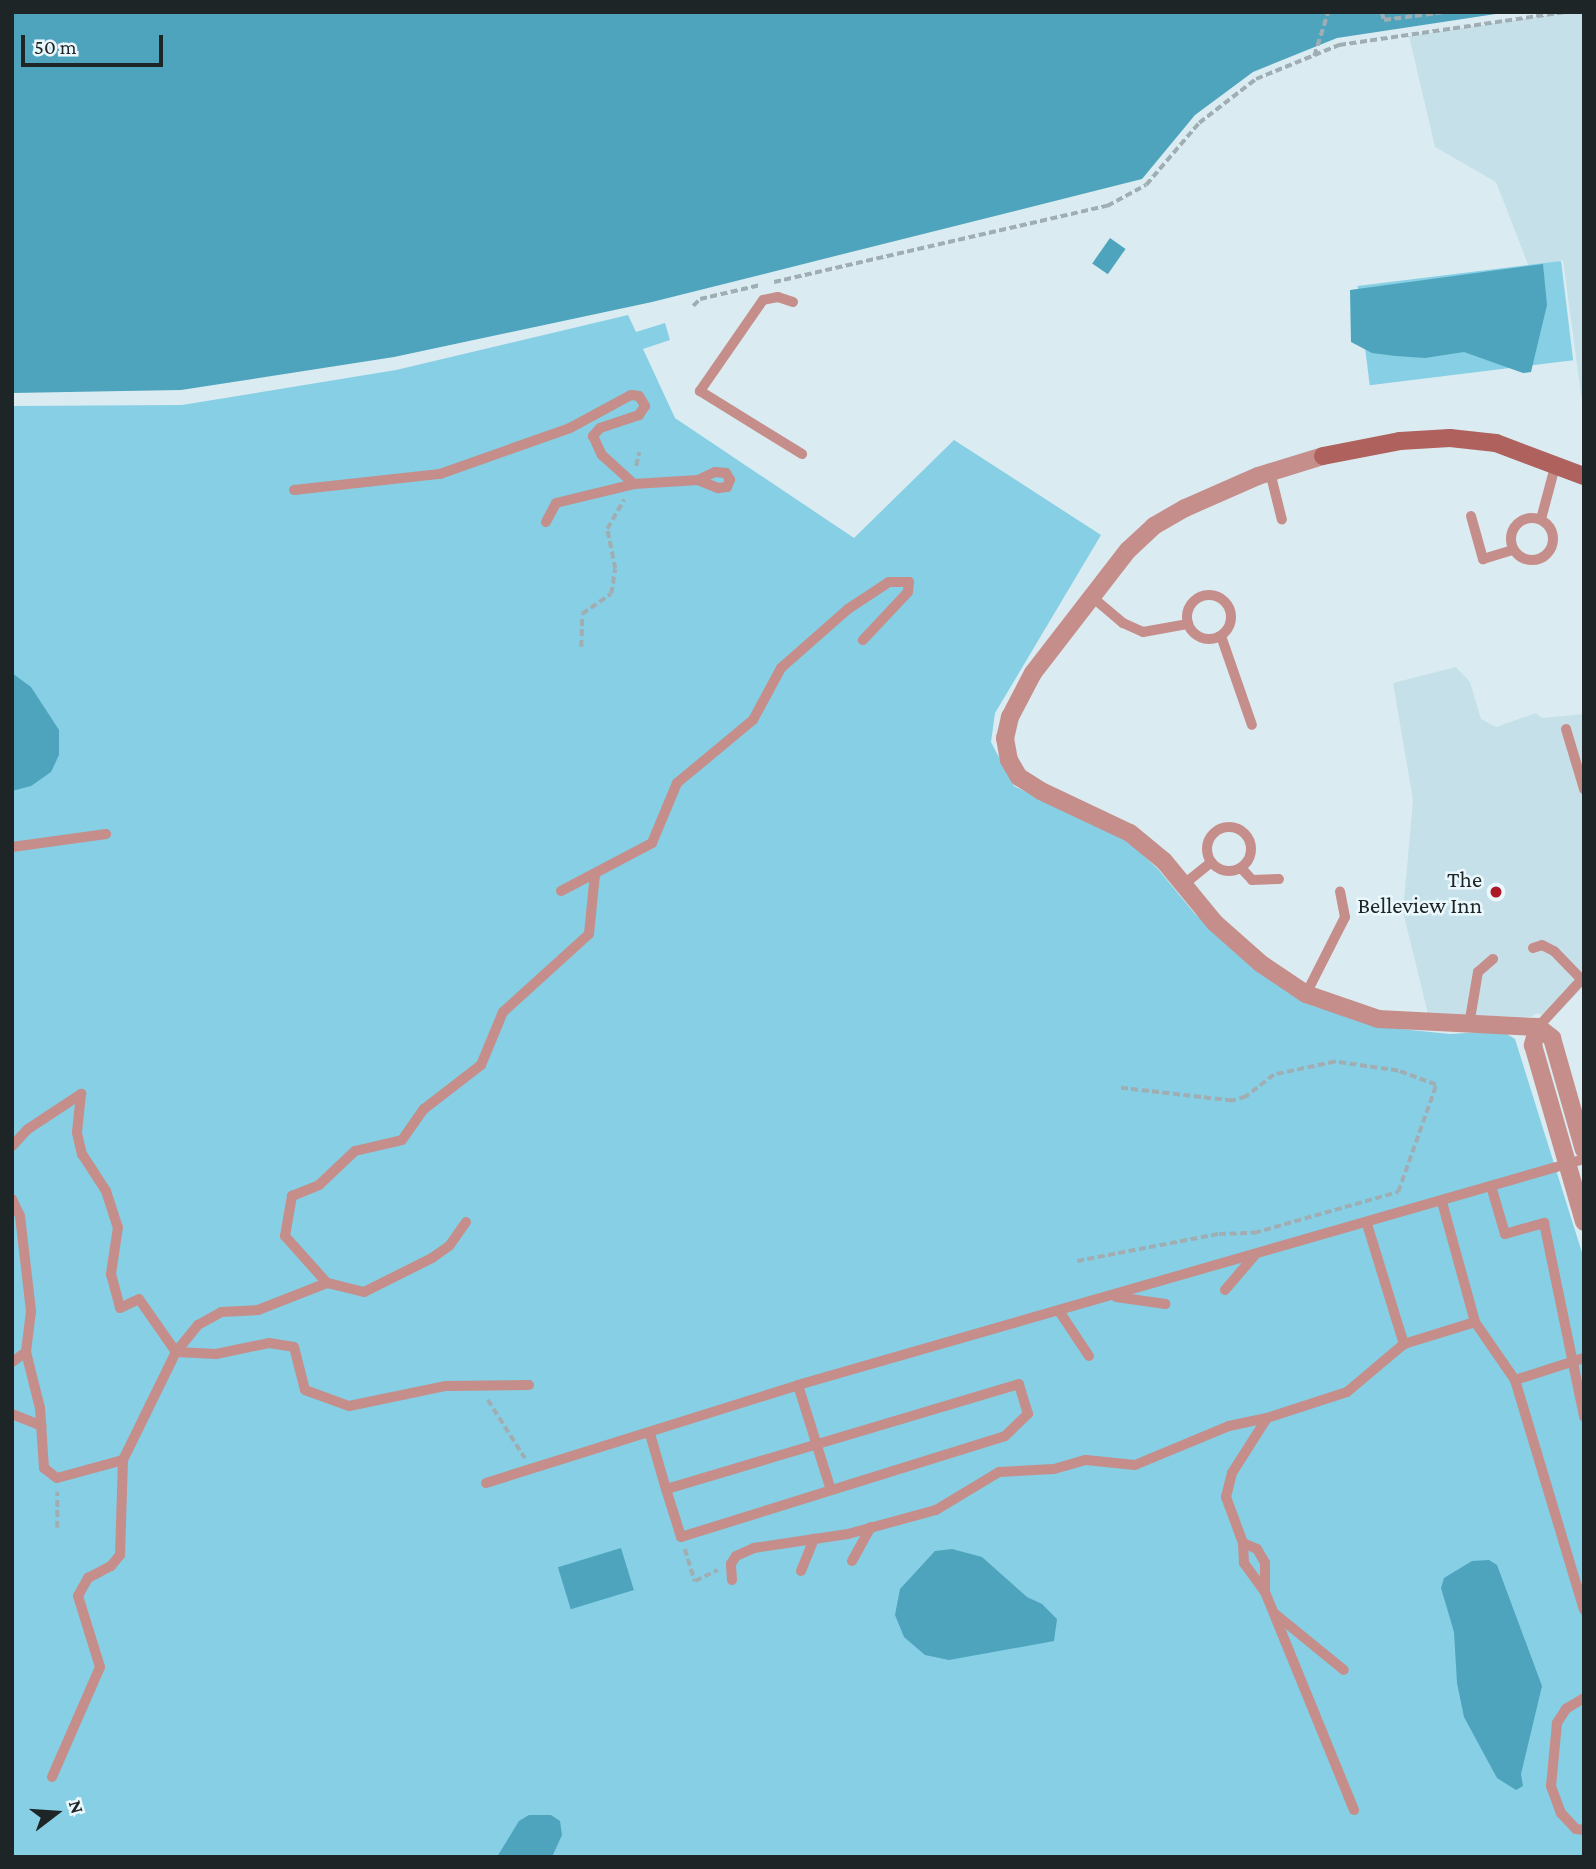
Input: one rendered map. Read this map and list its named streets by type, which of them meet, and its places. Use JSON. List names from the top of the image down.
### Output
{
  "places": ["The Belleview Inn"],
  "scale_bar": "50 m",
  "north": "right"
}
